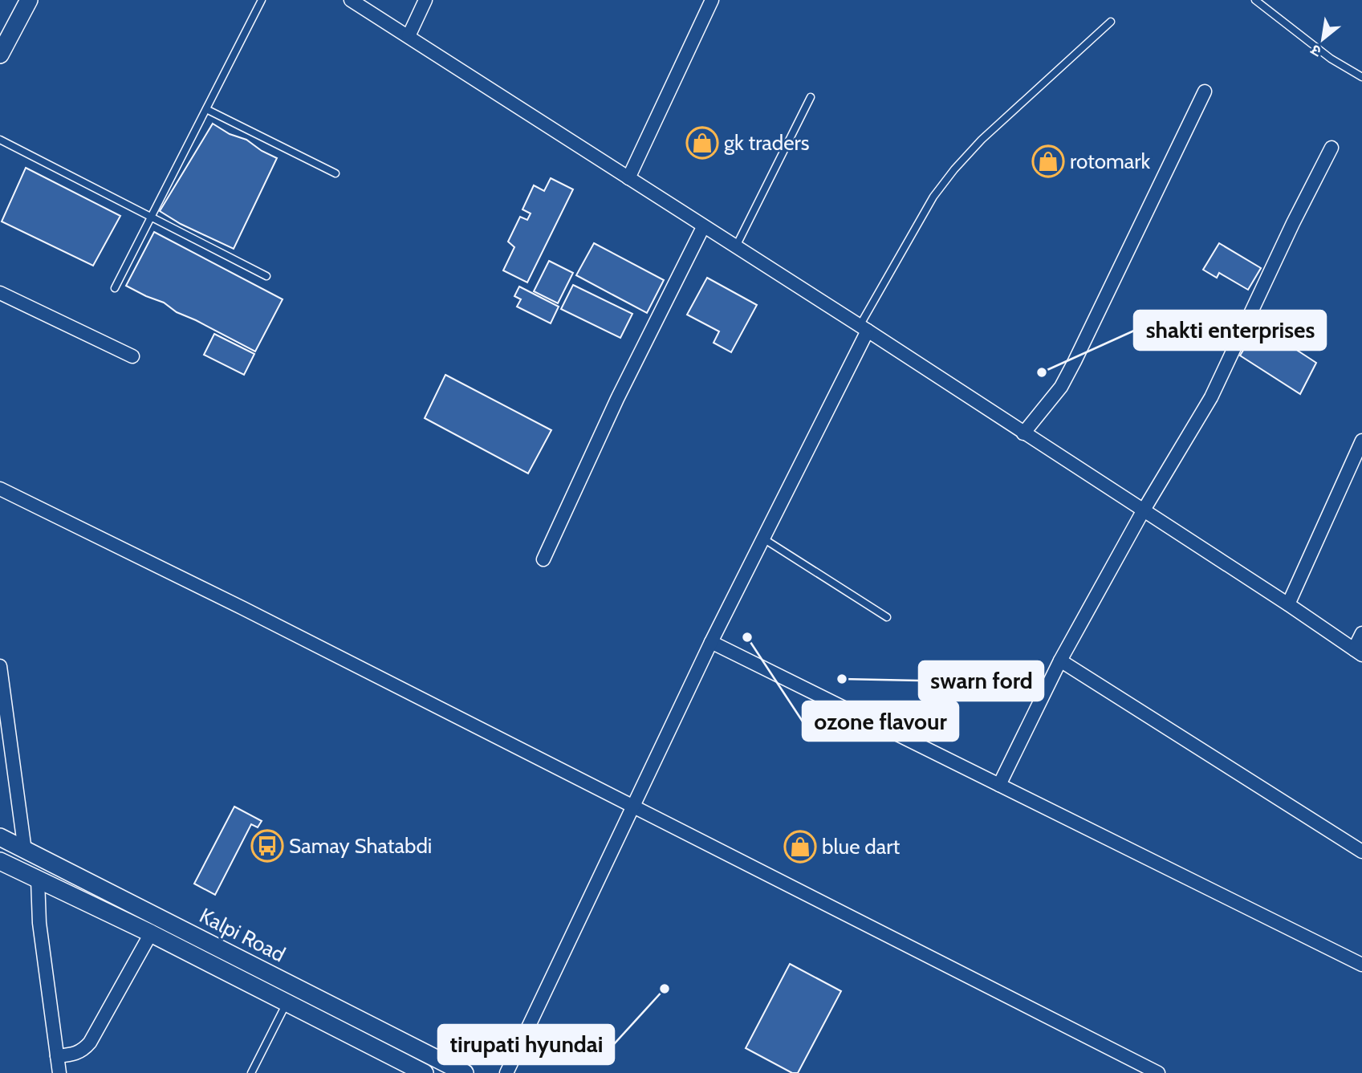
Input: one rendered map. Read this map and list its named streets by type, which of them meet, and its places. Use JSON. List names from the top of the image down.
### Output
{
  "streets": {
    "main road": ["Kalpi Road"]
  },
  "places": {
    "shop": ["gk traders", "rotomark", "blue dart"],
    "other": [
      "shakti enterprises",
      "ozone flavour",
      "swarn ford",
      "tirupati hyundai"
    ],
    "bus stop": ["Samay Shatabdi"]
  },
  "north": "bottom left"
}
